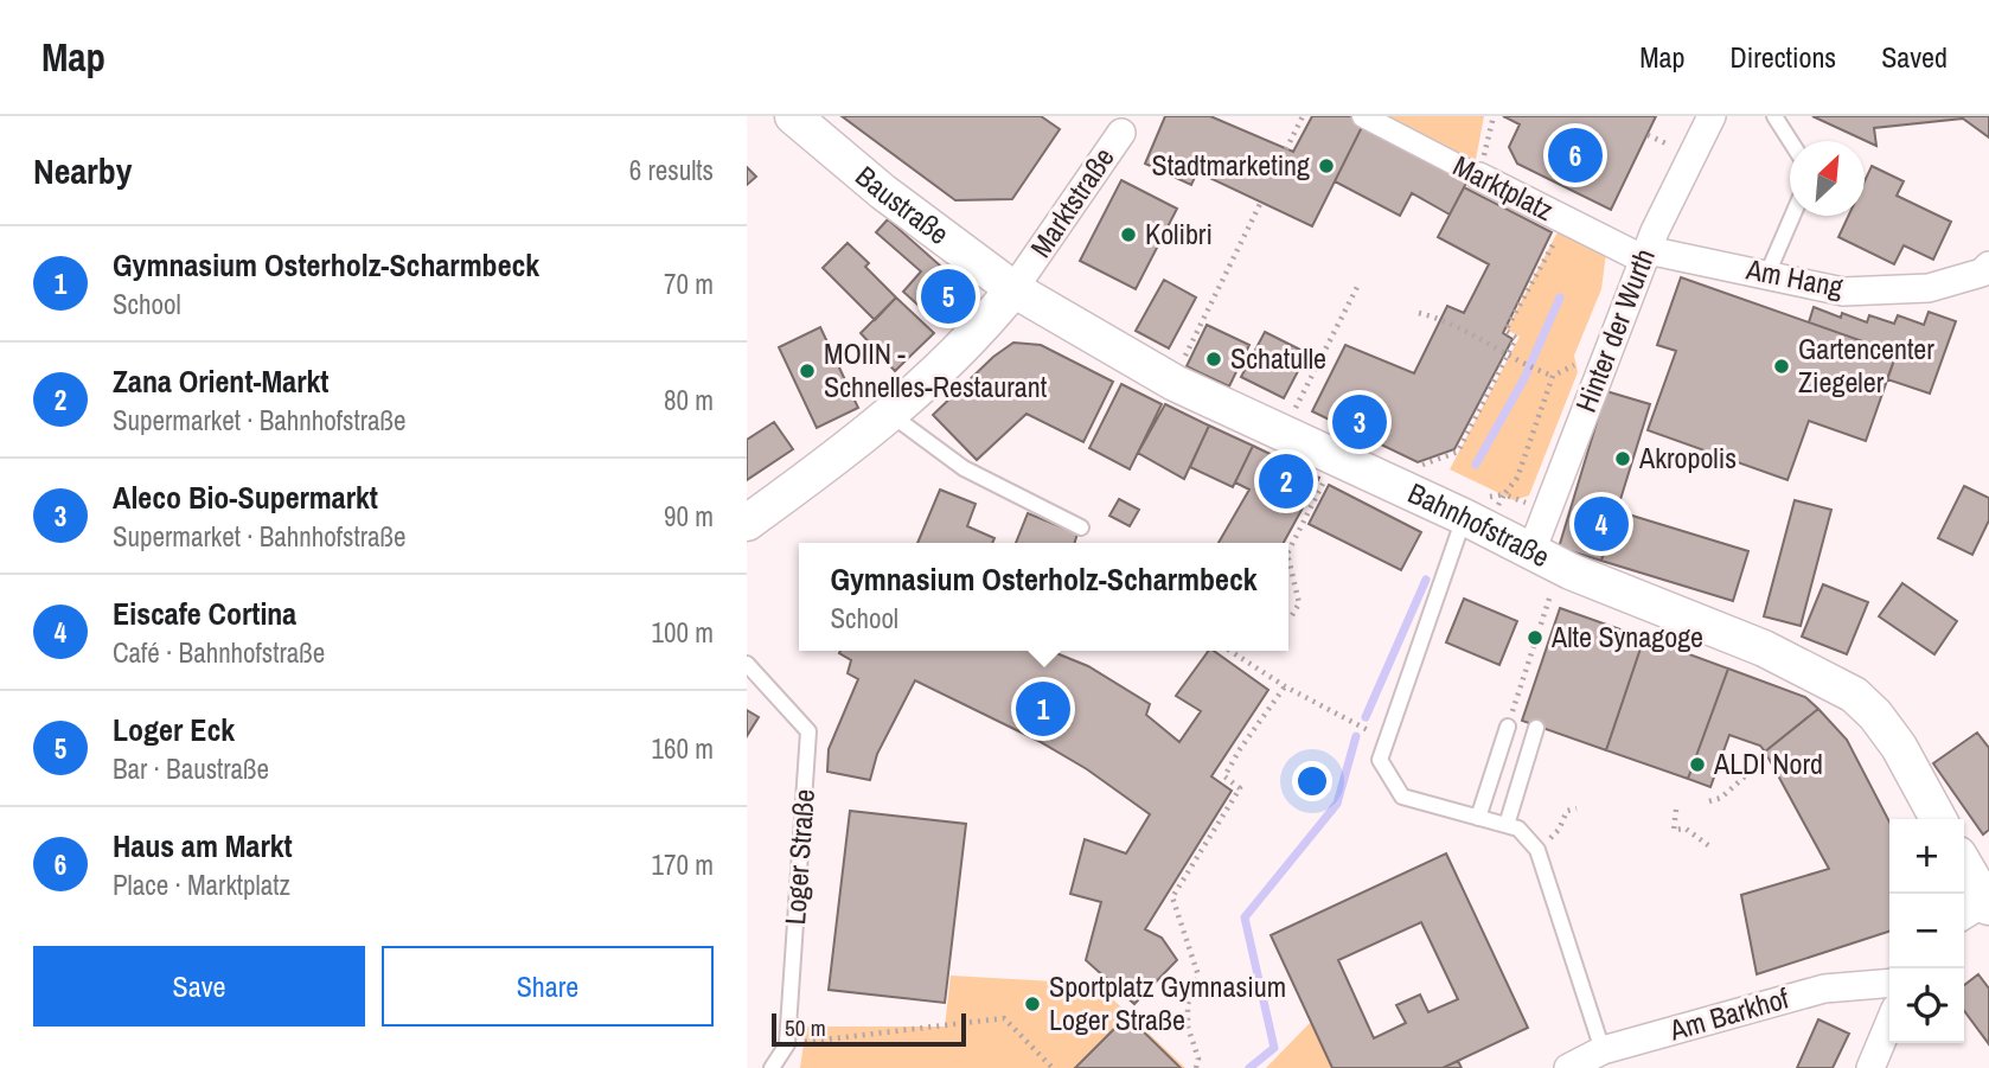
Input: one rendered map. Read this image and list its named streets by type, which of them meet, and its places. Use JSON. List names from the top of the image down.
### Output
{
  "streets": {
    "street": [
      "Marktplatz",
      "Marktstraße",
      "Baustraße",
      "Am Hang",
      "Hinter der Wurth",
      "Bahnhofstraße",
      "Am Barkhof"
    ],
    "lane": ["Loger Straße"]
  },
  "crossings": [
    ["Marktplatz", "Am Hang"],
    ["Marktplatz", "Hinter der Wurth"],
    ["Marktstraße", "Baustraße"],
    ["Marktstraße", "Bahnhofstraße"],
    ["Baustraße", "Bahnhofstraße"],
    ["Am Hang", "Hinter der Wurth"],
    ["Hinter der Wurth", "Bahnhofstraße"]
  ],
  "places": [
    "Stadtmarketing",
    "Kolibri",
    "Schatulle",
    "Gartencenter Ziegeler",
    "MOIIN - Schnelles-Restaurant",
    "Akropolis",
    "Alte Synagoge",
    "ALDI Nord",
    "Sportplatz Gymnasium Loger Straße"
  ],
  "scale_bar": "50 m",
  "north": "top right",
  "page": {
    "header": "Map",
    "nav": ["Map", "Directions", "Saved"],
    "heading": ["Nearby", "6 results"],
    "pins": [
      "6",
      "5",
      "3",
      "2",
      "4",
      "1"
    ],
    "list": [
      {
        "mark": "1",
        "name": "Gymnasium Osterholz-Scharmbeck",
        "note": "School",
        "value": "70 m"
      },
      {
        "mark": "2",
        "name": "Zana Orient-Markt",
        "note": "Supermarket · Bahnhofstraße",
        "value": "80 m"
      },
      {
        "mark": "3",
        "name": "Aleco Bio-Supermarkt",
        "note": "Supermarket · Bahnhofstraße",
        "value": "90 m"
      },
      {
        "mark": "4",
        "name": "Eiscafe Cortina",
        "note": "Café · Bahnhofstraße",
        "value": "100 m"
      },
      {
        "mark": "5",
        "name": "Loger Eck",
        "note": "Bar · Baustraße",
        "value": "160 m"
      },
      {
        "mark": "6",
        "name": "Haus am Markt",
        "note": "Place · Marktplatz",
        "value": "170 m"
      }
    ],
    "popup": ["Gymnasium Osterholz-Scharmbeck", "School"],
    "map_buttons": ["+", "−"],
    "buttons": ["Save", "Share"],
    "scale": "50 m"
  }
}
